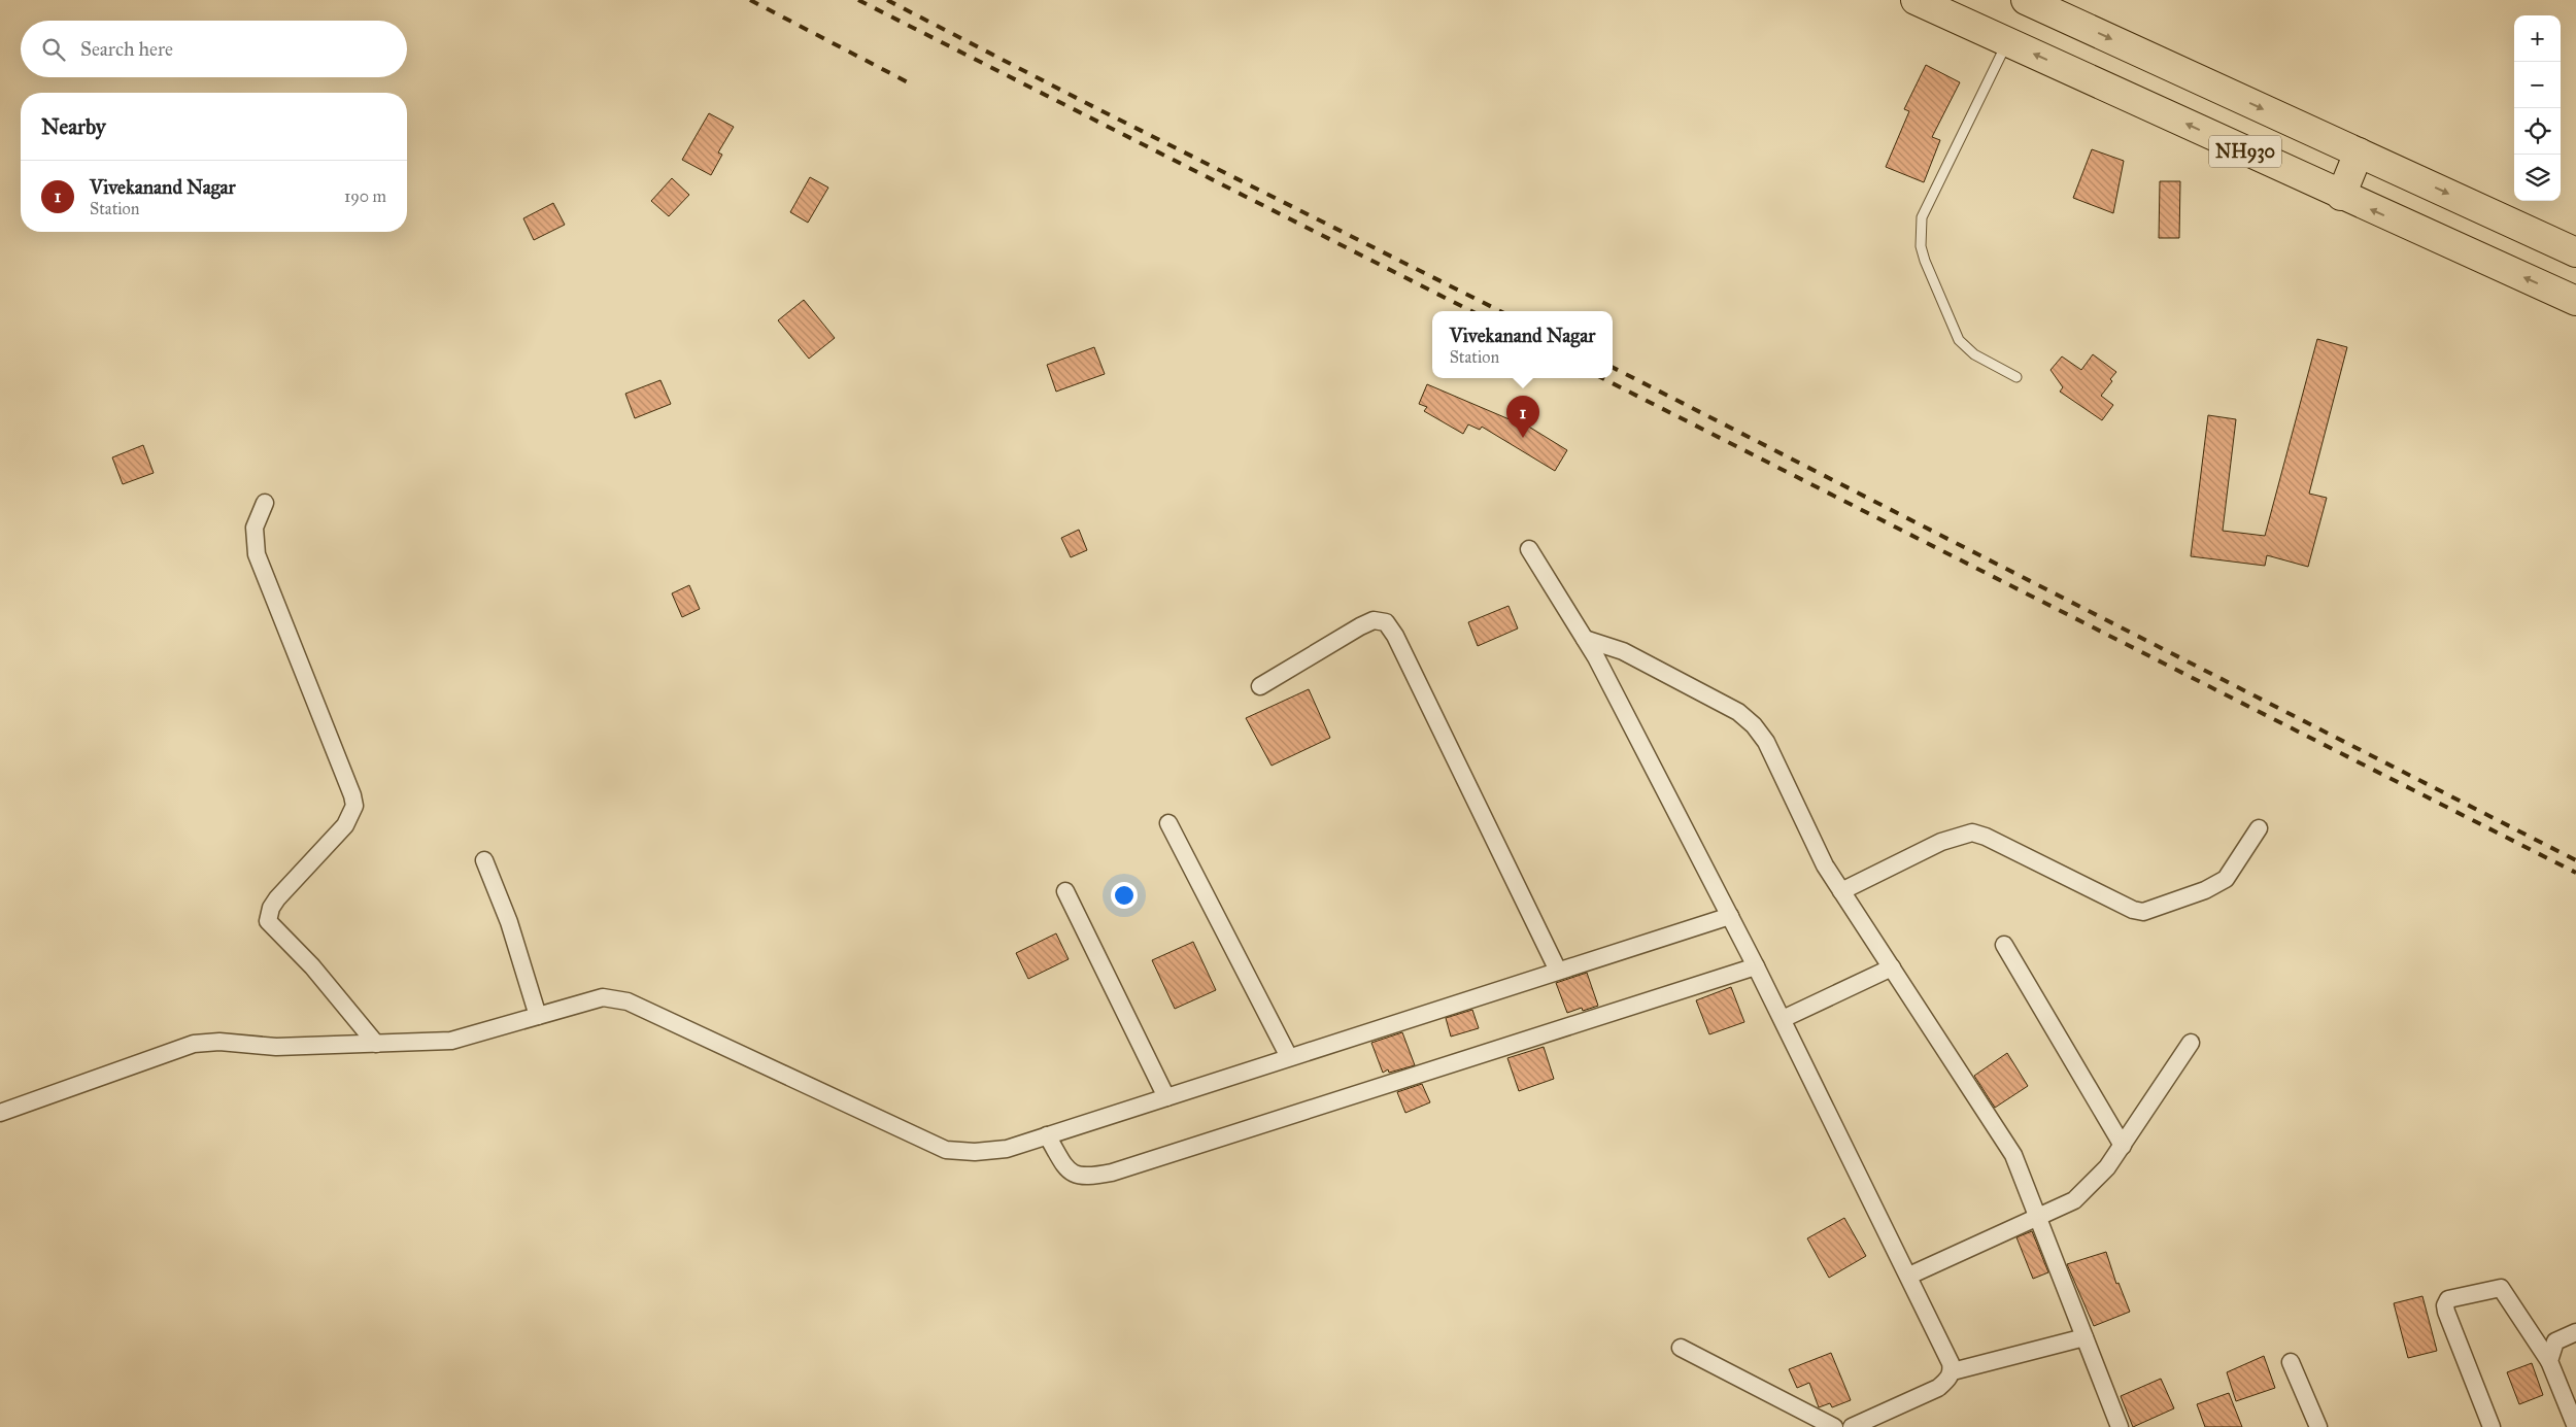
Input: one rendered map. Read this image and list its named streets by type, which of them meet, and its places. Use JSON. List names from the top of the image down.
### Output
{
  "streets": {
    "highway": ["NH930"]
  },
  "page": {
    "map_buttons": ["+", "−"],
    "search": "Search here",
    "heading": "Nearby",
    "list": [
      {
        "mark": "1",
        "name": "Vivekanand Nagar",
        "note": "Station",
        "value": "190 m"
      }
    ],
    "popup": ["Vivekanand Nagar", "Station"],
    "pins": "1"
  }
}
